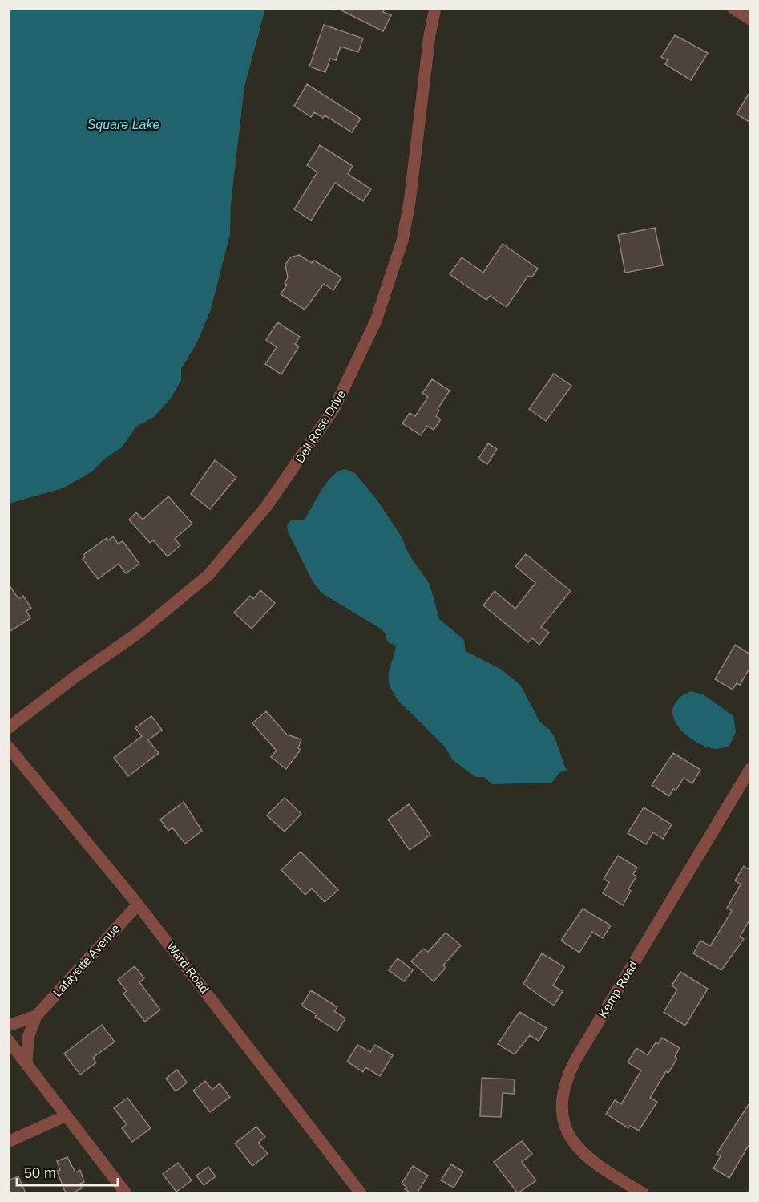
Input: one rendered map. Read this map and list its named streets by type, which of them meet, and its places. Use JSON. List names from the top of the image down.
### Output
{
  "streets": {
    "street": [
      "Dell Rose Drive",
      "Lafayette Avenue",
      "Ward Road",
      "Kemp Road"
    ]
  },
  "crossings": [
    ["Lafayette Avenue", "Ward Road"]
  ],
  "water": ["Square Lake"],
  "scale_bar": "50 m"
}
